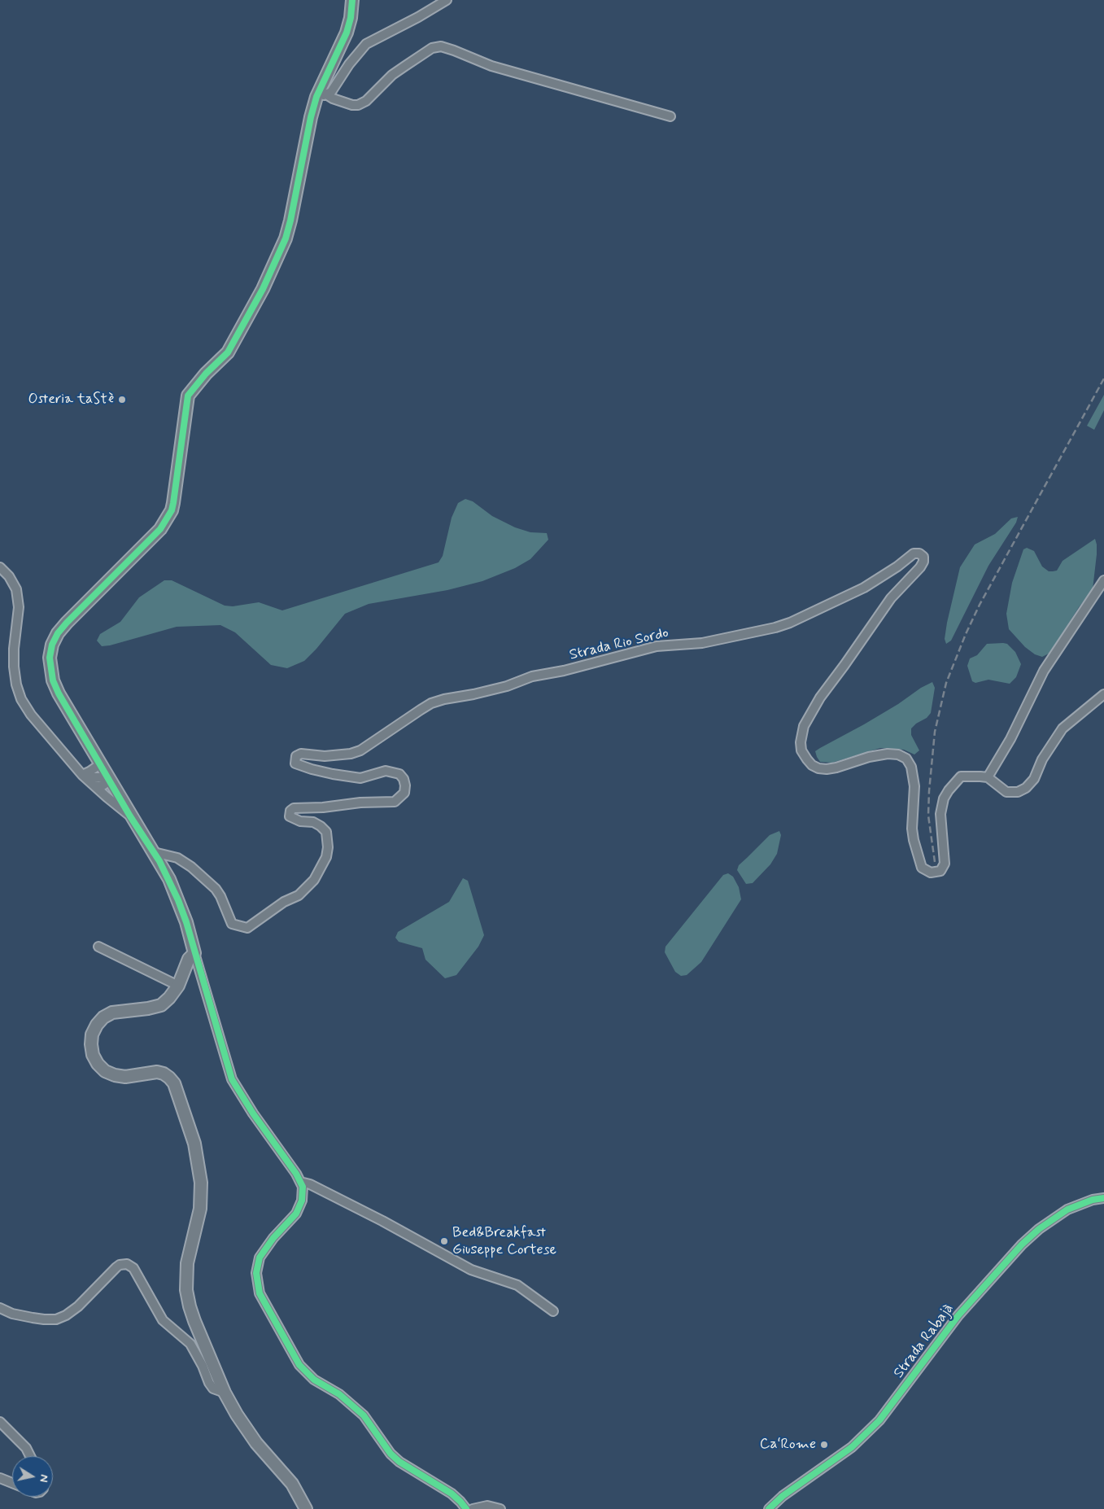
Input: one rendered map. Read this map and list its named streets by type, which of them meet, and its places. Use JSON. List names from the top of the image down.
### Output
{
  "streets": {
    "street": ["Strada Rio Sordo", "Strada Rabajà"]
  },
  "places": ["Osteria taStè", "Bed&Breakfast Giuseppe Cortese", "Ca‘Rome"],
  "north": "right"
}
